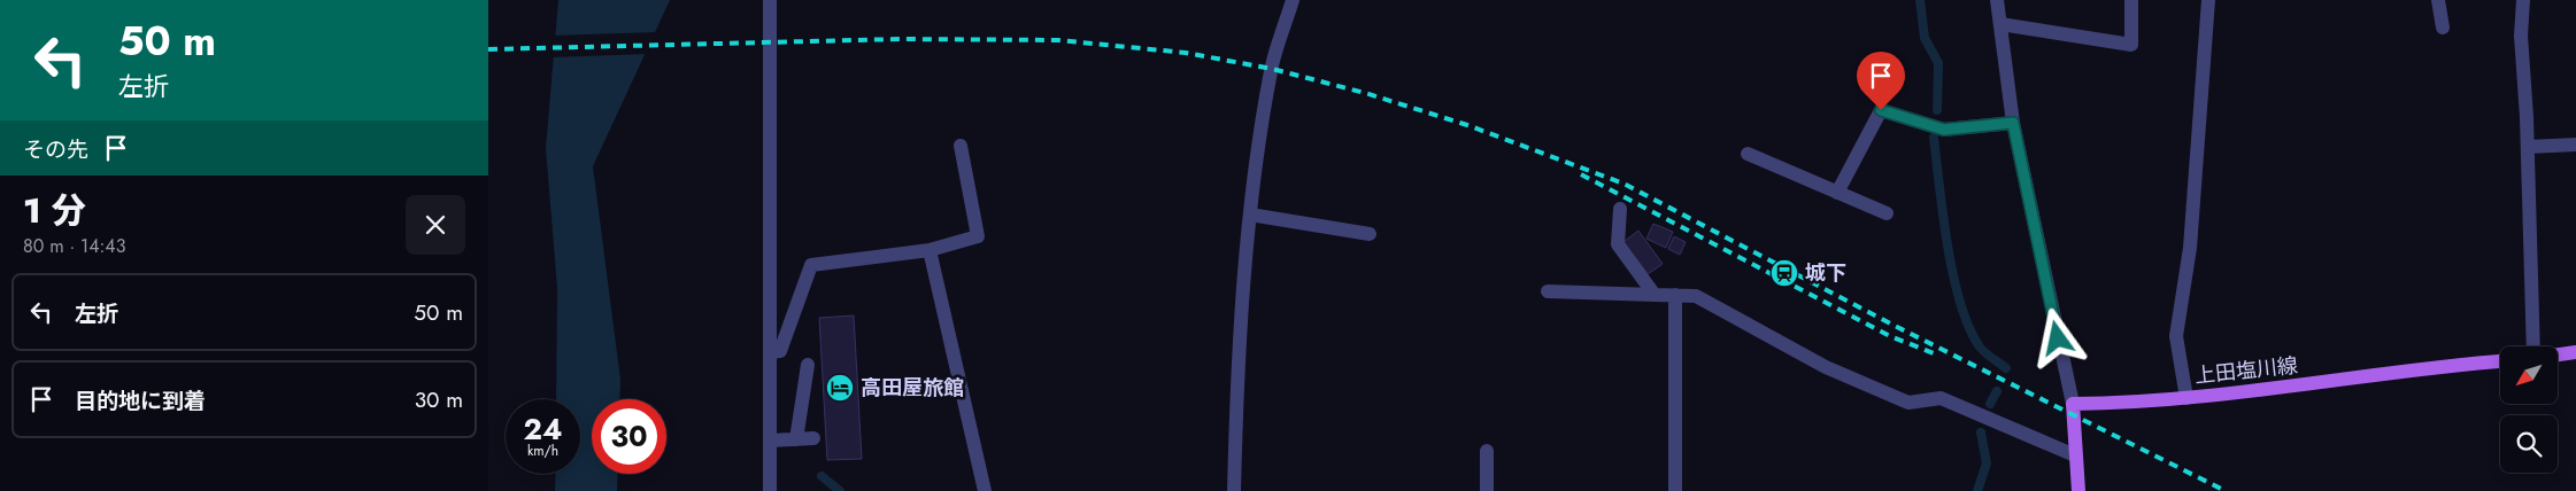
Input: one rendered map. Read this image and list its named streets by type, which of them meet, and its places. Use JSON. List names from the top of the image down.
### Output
{
  "streets": {
    "main road": ["上田塩川線"]
  },
  "places": {
    "station": ["城下"],
    "hotel": ["高田屋旅館"]
  },
  "north": "bottom left",
  "page": {
    "turn": ["50 m", "左折"],
    "then": "その先",
    "heading": ["1 分", "80 m · 14:43"],
    "list": [
      {
        "name": "左折",
        "value": "50 m"
      },
      {
        "name": "目的地に到着",
        "value": "30 m"
      }
    ],
    "speed": "24 km/h",
    "limit": "30"
  }
}
